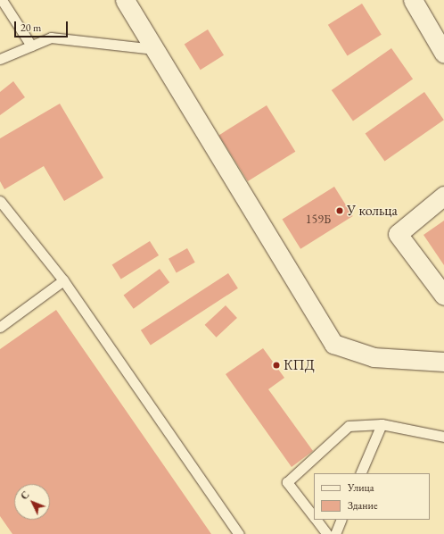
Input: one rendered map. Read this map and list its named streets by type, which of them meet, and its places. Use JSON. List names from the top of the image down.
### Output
{
  "places": ["У кольца", "КПД"],
  "house_numbers": ["159Б"],
  "legend": ["Улица", "Здание"],
  "scale_bar": "20 m",
  "north": "top left"
}
